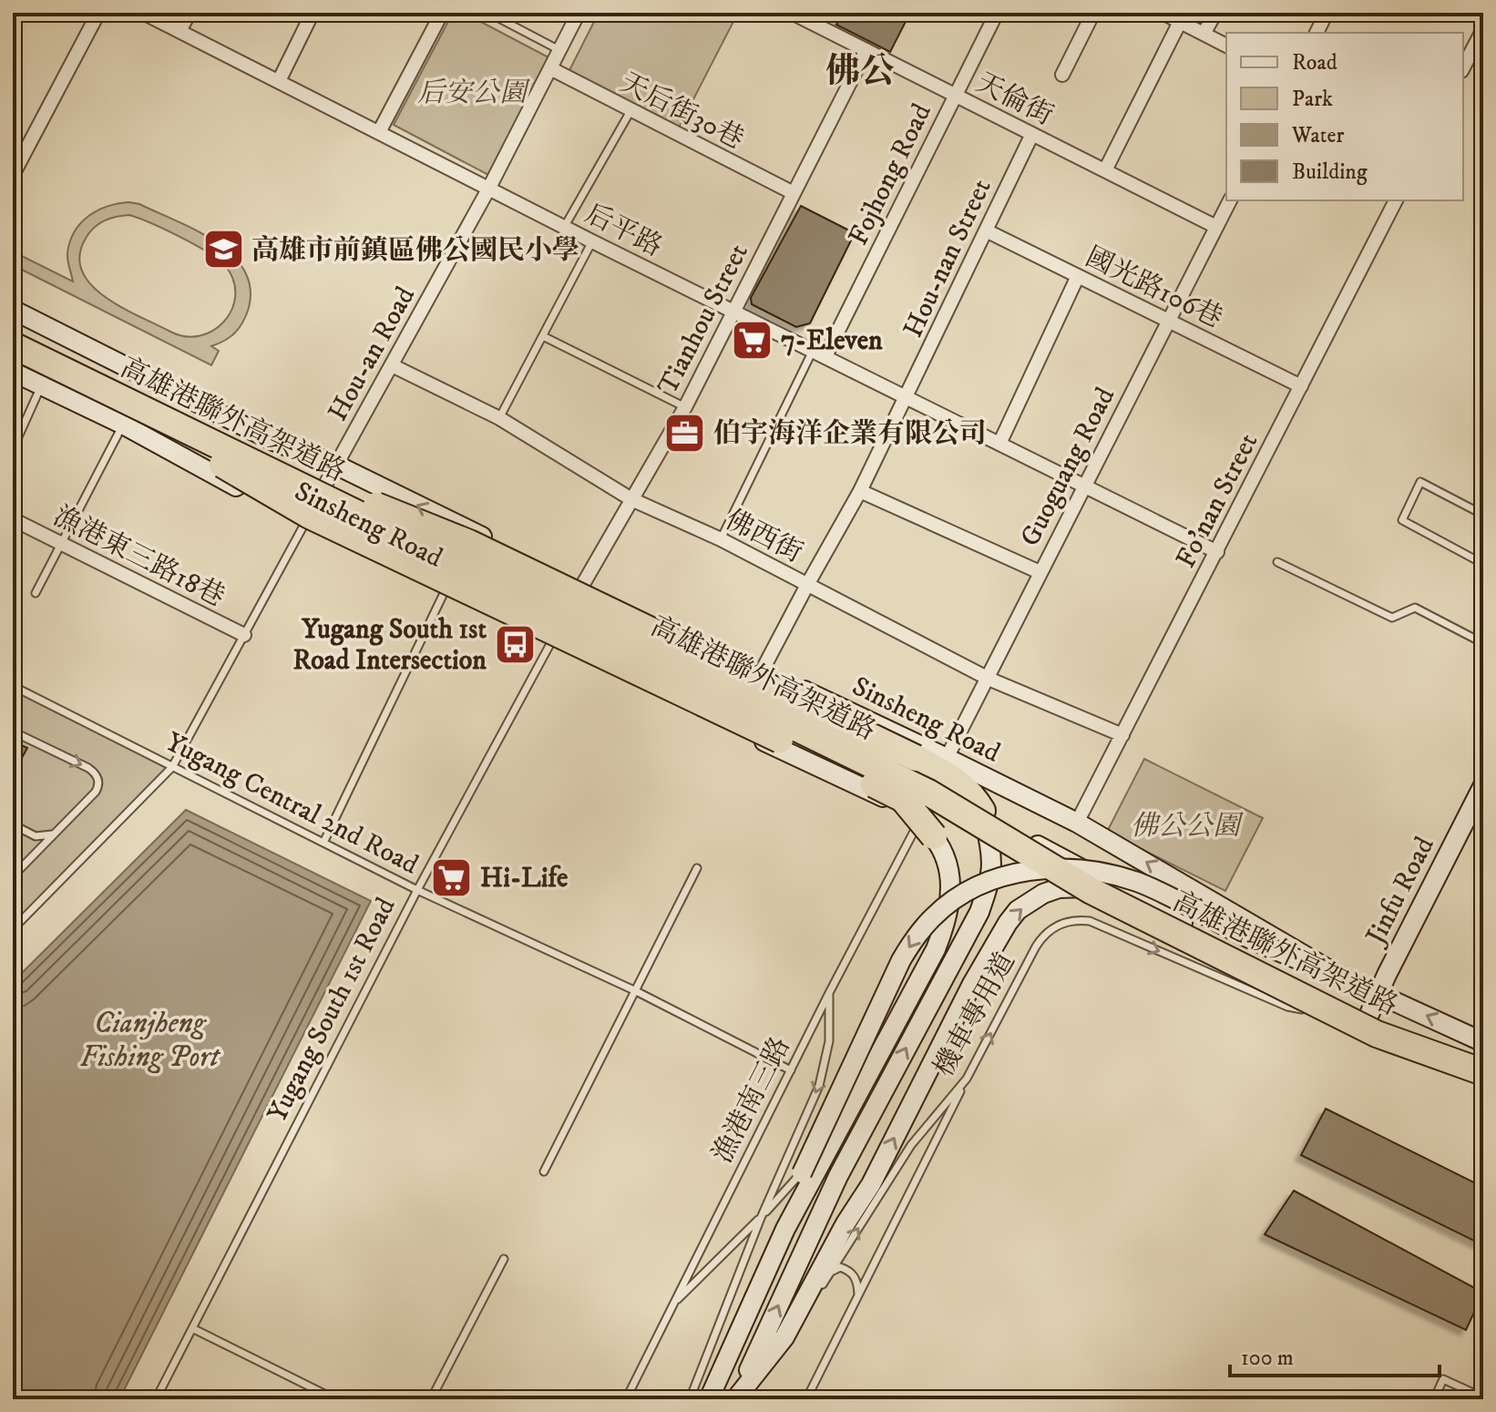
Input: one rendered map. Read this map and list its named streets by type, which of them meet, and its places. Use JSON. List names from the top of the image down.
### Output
{
  "streets": {
    "highway": ["高雄港聯外高架道路"],
    "street": [
      "天倫街",
      "天后街30巷",
      "Fojhong Road",
      "后平路",
      "Hou-nan Street",
      "國光路106巷",
      "Tianhou Street",
      "Hou-an Road",
      "Guoguang Road",
      "Fo'nan Street",
      "Sinsheng Road",
      "佛西街",
      "漁港東三路18巷",
      "Jinfu Road"
    ],
    "lane": [
      "Yugang Central 2nd Road",
      "Yugang South 1st Road",
      "機車專用道",
      "漁港南三路"
    ]
  },
  "crossings": [
    ["天倫街", "Fojhong Road"],
    ["天倫街", "Hou-nan Street"],
    ["天倫街", "Tianhou Street"],
    ["天倫街", "Guoguang Road"],
    ["天后街30巷", "Tianhou Street"],
    ["天后街30巷", "Hou-an Road"],
    ["Fojhong Road", "后平路"],
    ["后平路", "Hou-nan Street"],
    ["后平路", "Tianhou Street"],
    ["后平路", "Hou-an Road"],
    ["后平路", "Guoguang Road"],
    ["后平路", "Fo'nan Street"],
    ["Hou-nan Street", "國光路106巷"],
    ["Hou-nan Street", "Sinsheng Road"],
    ["Hou-nan Street", "佛西街"],
    ["國光路106巷", "Guoguang Road"],
    ["國光路106巷", "Fo'nan Street"],
    ["Tianhou Street", "Sinsheng Road"],
    ["Tianhou Street", "佛西街"],
    ["Tianhou Street", "Yugang South 1st Road"],
    ["Hou-an Road", "Sinsheng Road"],
    ["Hou-an Road", "佛西街"],
    ["Guoguang Road", "Sinsheng Road"],
    ["Guoguang Road", "佛西街"],
    ["Fo'nan Street", "Sinsheng Road"],
    ["Fo'nan Street", "佛西街"],
    ["Sinsheng Road", "Jinfu Road"],
    ["Sinsheng Road", "Yugang South 1st Road"],
    ["Sinsheng Road", "漁港南三路"],
    ["Yugang Central 2nd Road", "Yugang South 1st Road"],
    ["Yugang Central 2nd Road", "漁港南三路"],
    ["Jinfu Road", "機車專用道"]
  ],
  "districts": ["佛公"],
  "water": ["Cianjheng Fishing Port"],
  "parks": ["后安公園", "佛公公園"],
  "places": {
    "school or university": ["高雄市前鎮區佛公國民小學"],
    "supermarket": ["7-Eleven", "Hi-Life"],
    "office": ["伯宇海洋企業有限公司"],
    "bus stop": ["Yugang South 1st Road Intersection"]
  },
  "legend": [
    "Road",
    "Park",
    "Water",
    "Building"
  ],
  "scale_bar": "100 m"
}
